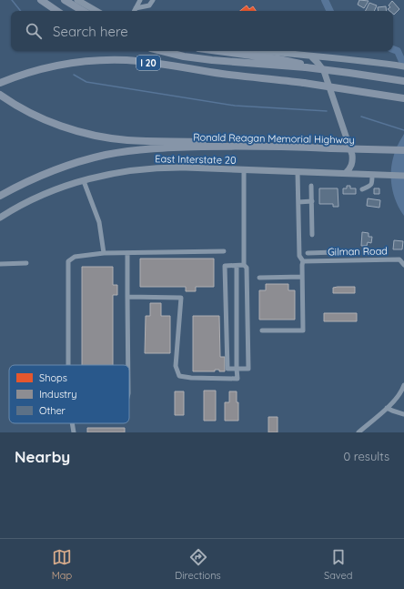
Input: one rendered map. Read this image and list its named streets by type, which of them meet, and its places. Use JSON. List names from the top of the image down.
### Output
{
  "streets": {
    "highway": ["I 20", "Ronald Reagan Memorial Highway"],
    "main road": ["East Interstate 20"],
    "street": ["Gilman Road"]
  },
  "legend": ["Shops", "Industry", "Other"],
  "page": {
    "search": "Search here",
    "heading": ["Nearby", "0 results"],
    "nav": ["Map", "Directions", "Saved"]
  }
}
